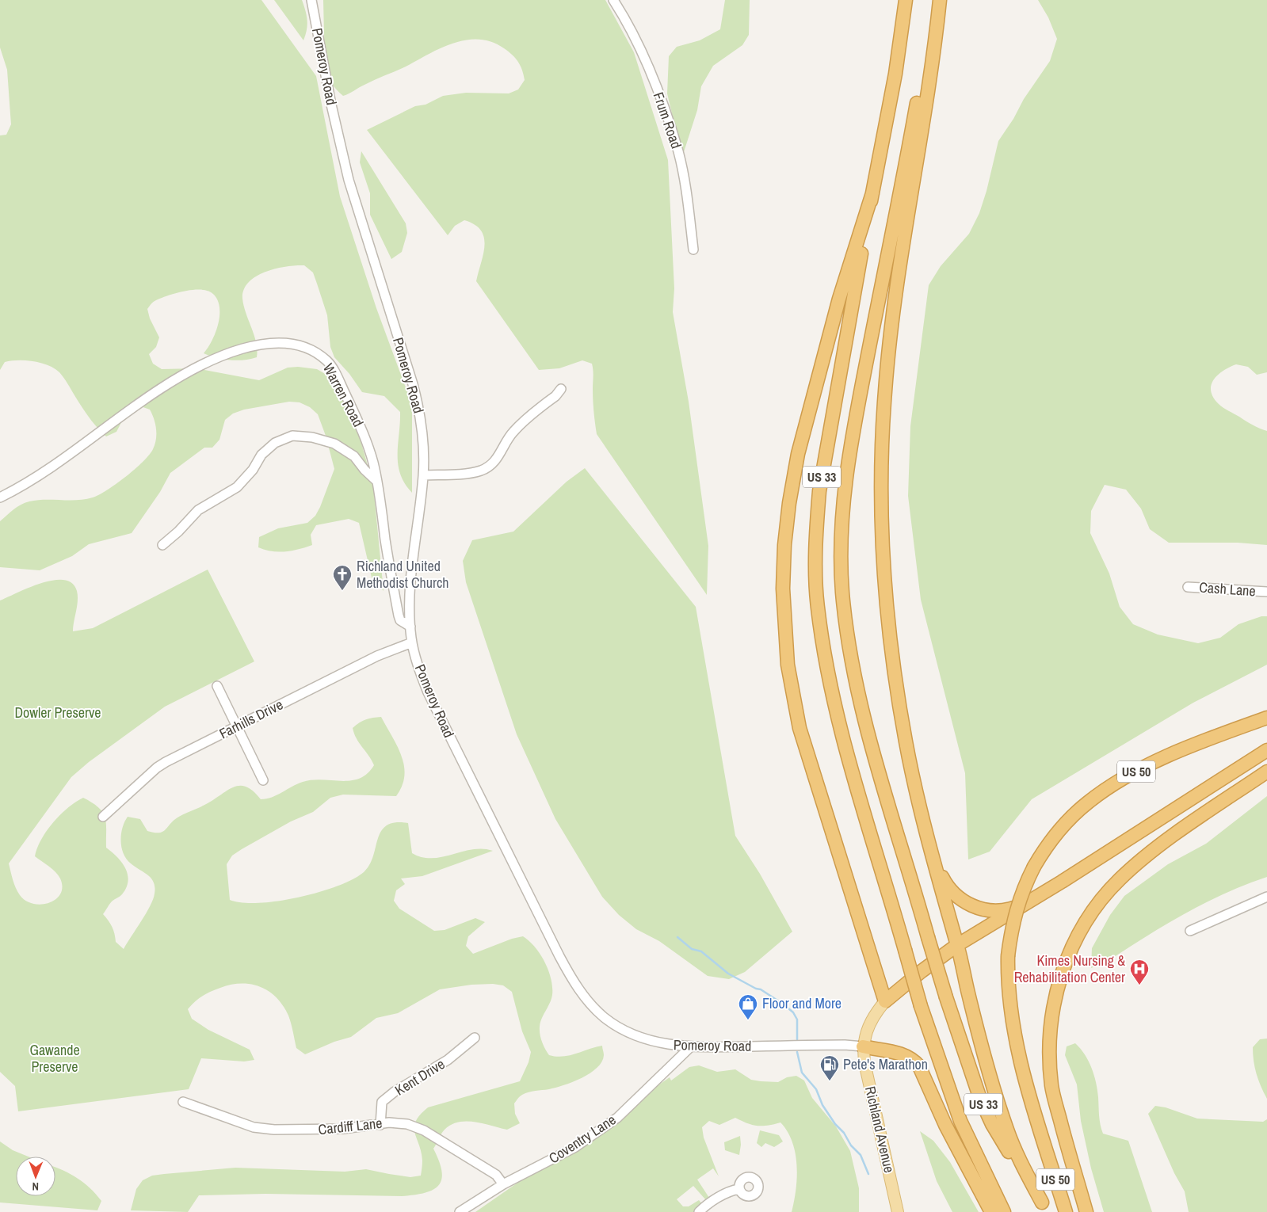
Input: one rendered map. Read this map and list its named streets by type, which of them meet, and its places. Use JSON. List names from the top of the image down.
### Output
{
  "streets": {
    "highway": ["US 33", "US 50"],
    "main road": ["Richland Avenue"],
    "street": [
      "Pomeroy Road",
      "Frum Road",
      "Warren Road",
      "Cash Lane",
      "Farhills Drive",
      "Kent Drive",
      "Cardiff Lane",
      "Coventry Lane"
    ]
  },
  "crossings": [
    ["Pomeroy Road", "Warren Road"],
    ["Pomeroy Road", "Farhills Drive"],
    ["Pomeroy Road", "Richland Avenue"],
    ["Pomeroy Road", "Coventry Lane"],
    ["Kent Drive", "Cardiff Lane"],
    ["Cardiff Lane", "Coventry Lane"]
  ],
  "parks": ["Dowler Preserve", "Gawande Preserve"],
  "places": {
    "church": ["Richland United Methodist Church"],
    "hospital": ["Kimes Nursing & Rehabilitation Center"],
    "shop": ["Floor and More"],
    "fuel station": ["Pete's Marathon"]
  },
  "north": "bottom"
}
